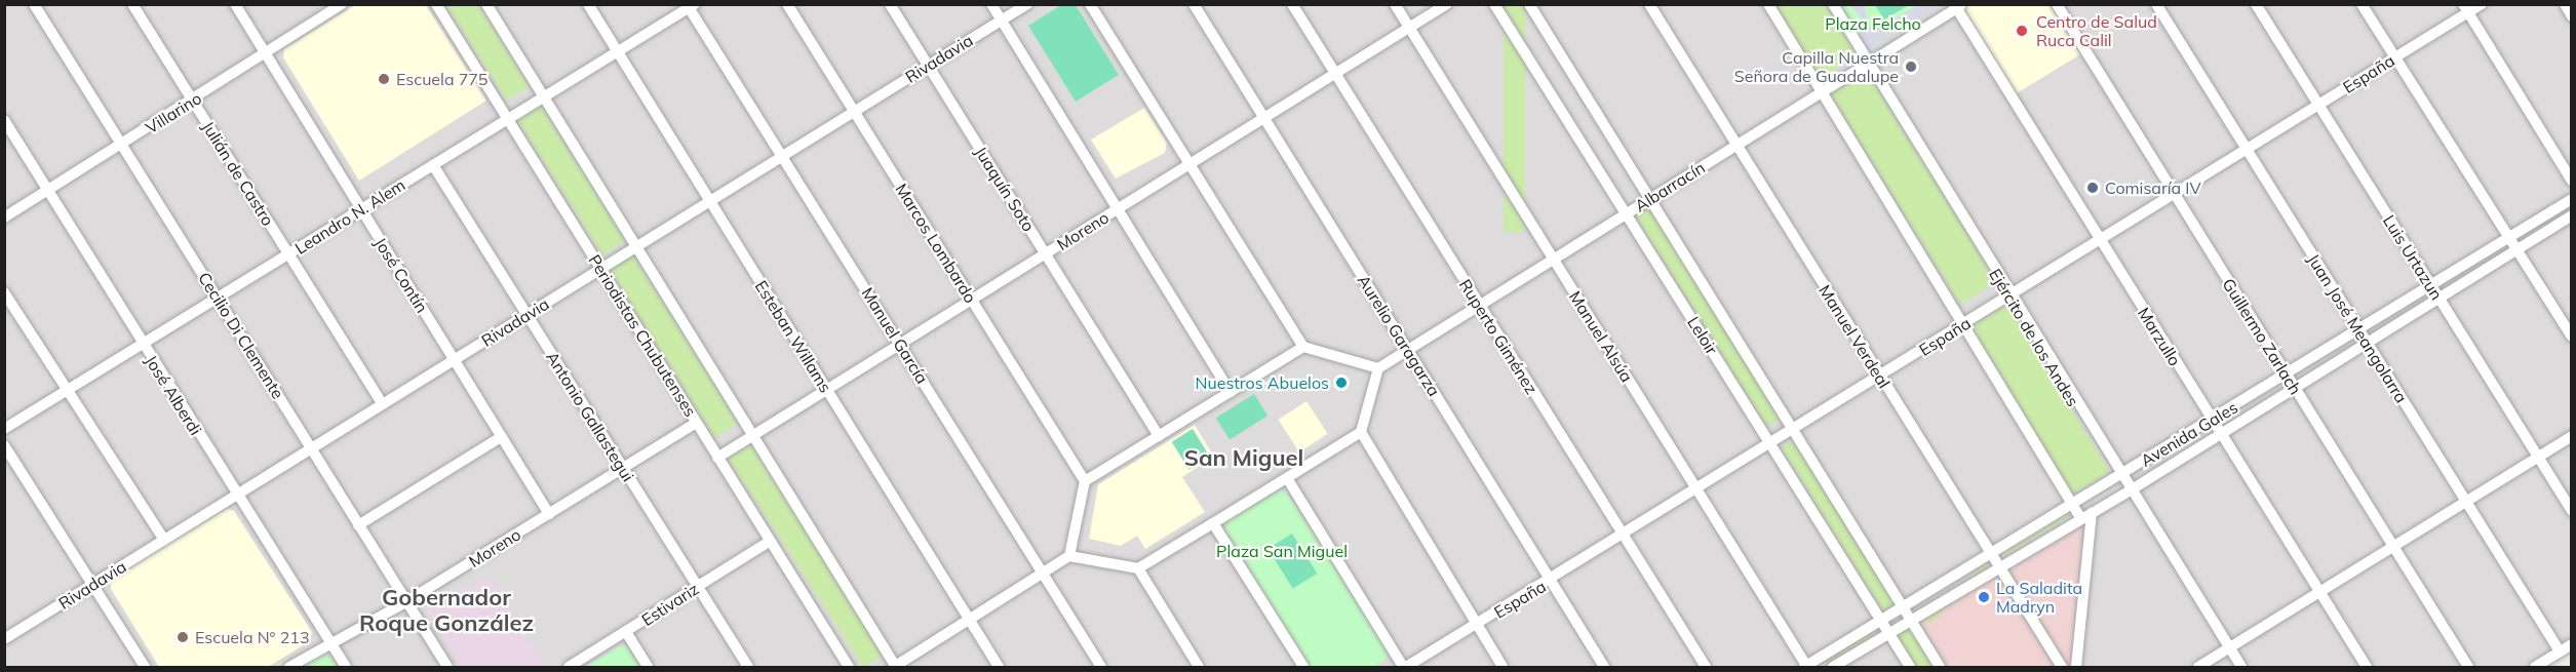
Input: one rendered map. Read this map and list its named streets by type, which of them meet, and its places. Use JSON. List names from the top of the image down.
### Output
{
  "streets": {
    "street": [
      "Rivadavia",
      "España",
      "Villarino",
      "Julián de Castro",
      "Albarracín",
      "Juaquín Soto",
      "Leandro N. Alem",
      "Moreno",
      "Marcos Lombardo",
      "Luis Urtazun",
      "José Contín",
      "Juan José Meangolarra",
      "Cecilio Di Clemente",
      "Periodistas Chubutenses",
      "Manuel García",
      "Aurelio Garagarza",
      "Leloir",
      "Esteban Willams",
      "Ruperto Giménez",
      "Manuel Alsúa",
      "Manuel Verdeal",
      "Marzullo",
      "Guillermo Zarlach",
      "Ejército de los Andes",
      "José Alberdi",
      "Antonio Gallastegui",
      "Avenida Gales",
      "Estivariz"
    ]
  },
  "crossings": [
    ["Rivadavia", "Julián de Castro"],
    ["Rivadavia", "Juaquín Soto"],
    ["Rivadavia", "Marcos Lombardo"],
    ["Rivadavia", "José Contín"],
    ["Rivadavia", "Cecilio Di Clemente"],
    ["Rivadavia", "Periodistas Chubutenses"],
    ["Rivadavia", "Manuel García"],
    ["Rivadavia", "Esteban Willams"],
    ["Rivadavia", "José Alberdi"],
    ["Rivadavia", "Antonio Gallastegui"],
    ["España", "Luis Urtazun"],
    ["España", "Juan José Meangolarra"],
    ["España", "Aurelio Garagarza"],
    ["España", "Leloir"],
    ["España", "Ruperto Giménez"],
    ["España", "Manuel Alsúa"],
    ["España", "Manuel Verdeal"],
    ["España", "Marzullo"],
    ["España", "Guillermo Zarlach"],
    ["España", "Ejército de los Andes"],
    ["Villarino", "Julián de Castro"],
    ["Villarino", "José Contín"],
    ["Villarino", "Cecilio Di Clemente"],
    ["Villarino", "José Alberdi"],
    ["Julián de Castro", "Leandro N. Alem"],
    ["Albarracín", "Aurelio Garagarza"],
    ["Albarracín", "Leloir"],
    ["Albarracín", "Ruperto Giménez"],
    ["Albarracín", "Manuel Alsúa"],
    ["Albarracín", "Manuel Verdeal"],
    ["Albarracín", "Marzullo"],
    ["Albarracín", "Ejército de los Andes"],
    ["Juaquín Soto", "Moreno"],
    ["Leandro N. Alem", "José Contín"],
    ["Leandro N. Alem", "Cecilio Di Clemente"],
    ["Leandro N. Alem", "Periodistas Chubutenses"],
    ["Leandro N. Alem", "Manuel García"],
    ["Leandro N. Alem", "Esteban Willams"],
    ["Leandro N. Alem", "José Alberdi"],
    ["Leandro N. Alem", "Antonio Gallastegui"],
    ["Moreno", "Marcos Lombardo"],
    ["Moreno", "José Contín"],
    ["Moreno", "Cecilio Di Clemente"],
    ["Moreno", "Periodistas Chubutenses"],
    ["Moreno", "Manuel García"],
    ["Moreno", "Aurelio Garagarza"],
    ["Moreno", "Esteban Willams"],
    ["Moreno", "Ruperto Giménez"],
    ["Moreno", "Manuel Alsúa"],
    ["Moreno", "José Alberdi"],
    ["Moreno", "Antonio Gallastegui"],
    ["Luis Urtazun", "Avenida Gales"],
    ["Juan José Meangolarra", "Avenida Gales"],
    ["Periodistas Chubutenses", "Estivariz"],
    ["Leloir", "Avenida Gales"],
    ["Manuel Alsúa", "Avenida Gales"],
    ["Manuel Verdeal", "Avenida Gales"],
    ["Marzullo", "Avenida Gales"],
    ["Guillermo Zarlach", "Avenida Gales"],
    ["Ejército de los Andes", "Avenida Gales"],
    ["Antonio Gallastegui", "Estivariz"]
  ],
  "districts": ["San Miguel", "Gobernador Roque González"],
  "parks": ["Plaza Felcho", "Plaza San Miguel"],
  "places": [
    "Centro de Salud Ruca Calil",
    "Capilla Nuestra Señora de Guadalupe",
    "Escuela 775",
    "Comisaría IV",
    "Nuestros Abuelos",
    "La Saladita Madryn",
    "Escuela N° 213"
  ]
}
